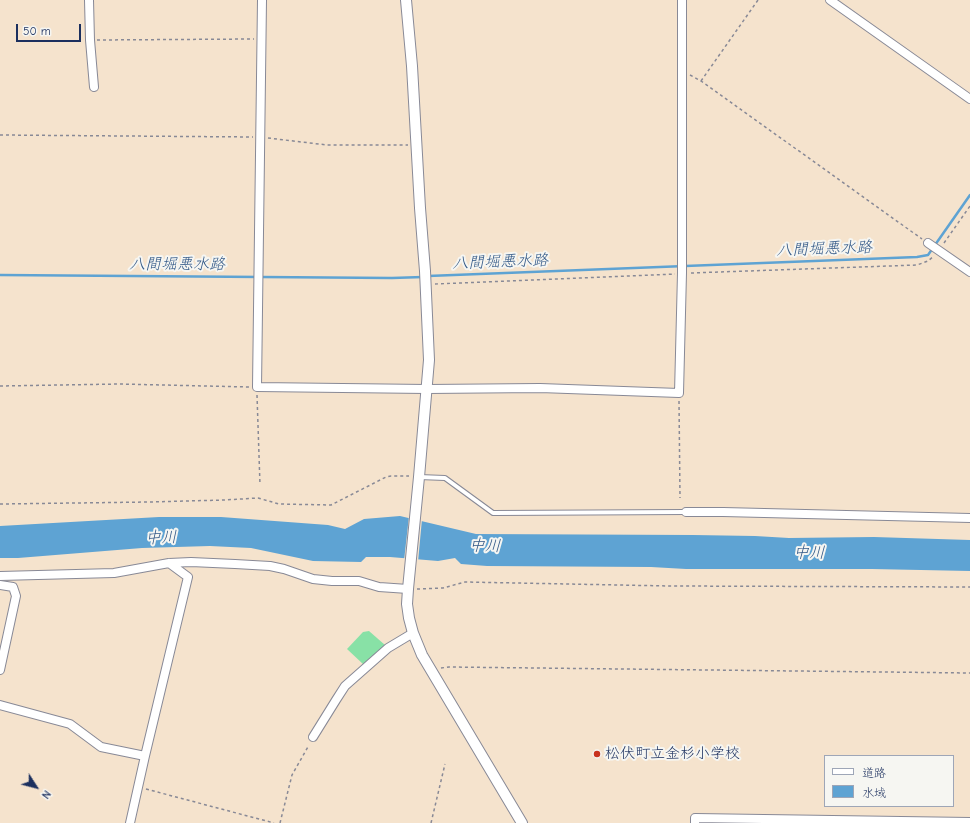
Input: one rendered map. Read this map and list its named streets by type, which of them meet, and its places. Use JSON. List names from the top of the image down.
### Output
{
  "water": ["八間堀悪水路", "中川"],
  "places": ["松伏町立金杉小学校"],
  "legend": ["道路", "水域"],
  "scale_bar": "50 m",
  "north": "bottom right"
}
